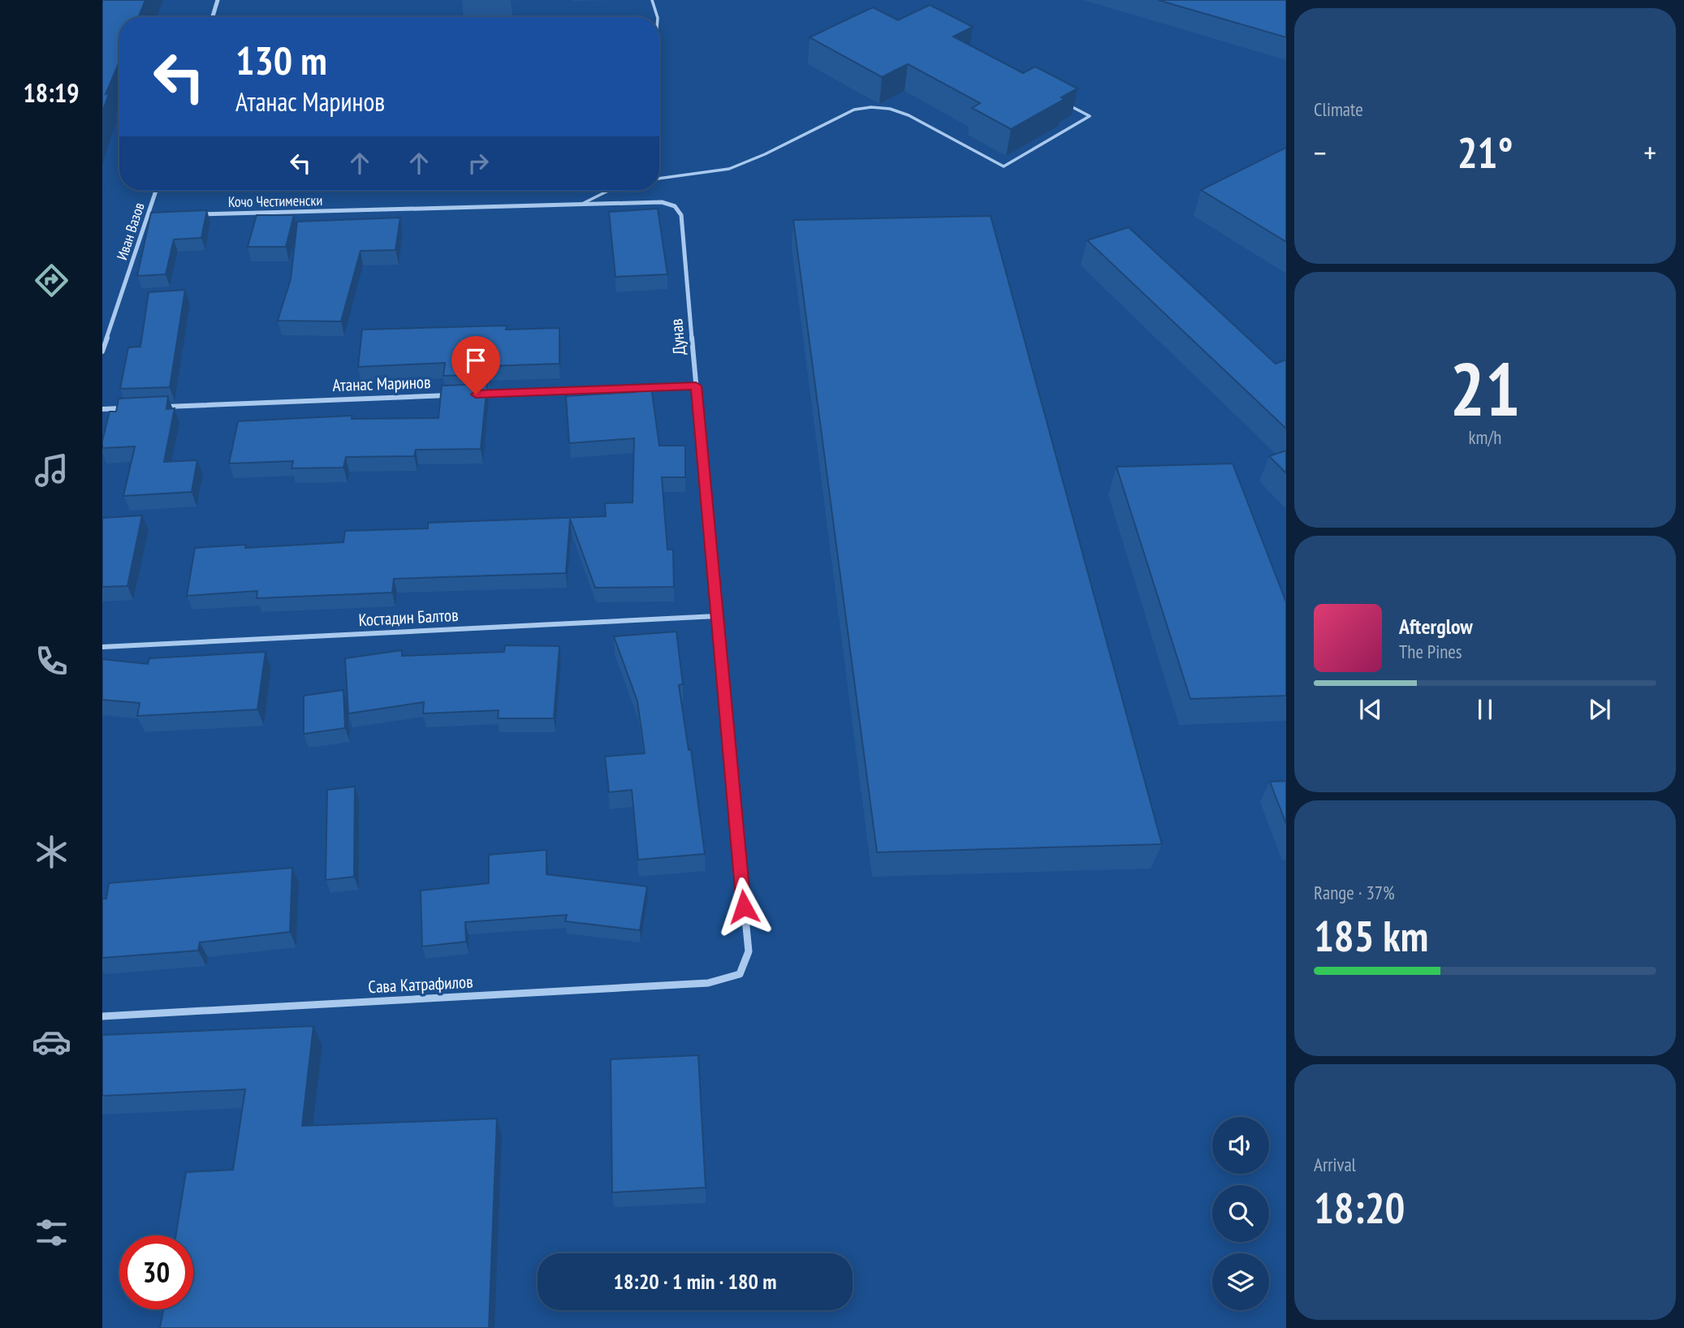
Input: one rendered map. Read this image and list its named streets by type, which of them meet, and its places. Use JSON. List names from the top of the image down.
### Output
{
  "streets": {
    "street": [
      "Кочо Честименски",
      "Иван Вазов",
      "Дунав",
      "Атанас Маринов",
      "Костадин Балтов",
      "Сава Катрафилов"
    ]
  },
  "crossings": [
    ["Кочо Честименски", "Дунав"],
    ["Дунав", "Костадин Балтов"],
    ["Дунав", "Сава Катрафилов"]
  ],
  "page": {
    "tabs": "18:19",
    "tile": [
      "Climate",
      ["21", "km/h"],
      ["Range · 37%", "185 km"],
      ["Arrival", "18:20"]
    ],
    "turn": ["130 m", "Атанас Маринов"],
    "heat": ["−", "21°", "+"],
    "song": ["Afterglow", "The Pines"],
    "limit": "30",
    "trip": "18:20 · 1 min · 180 m"
  }
}
